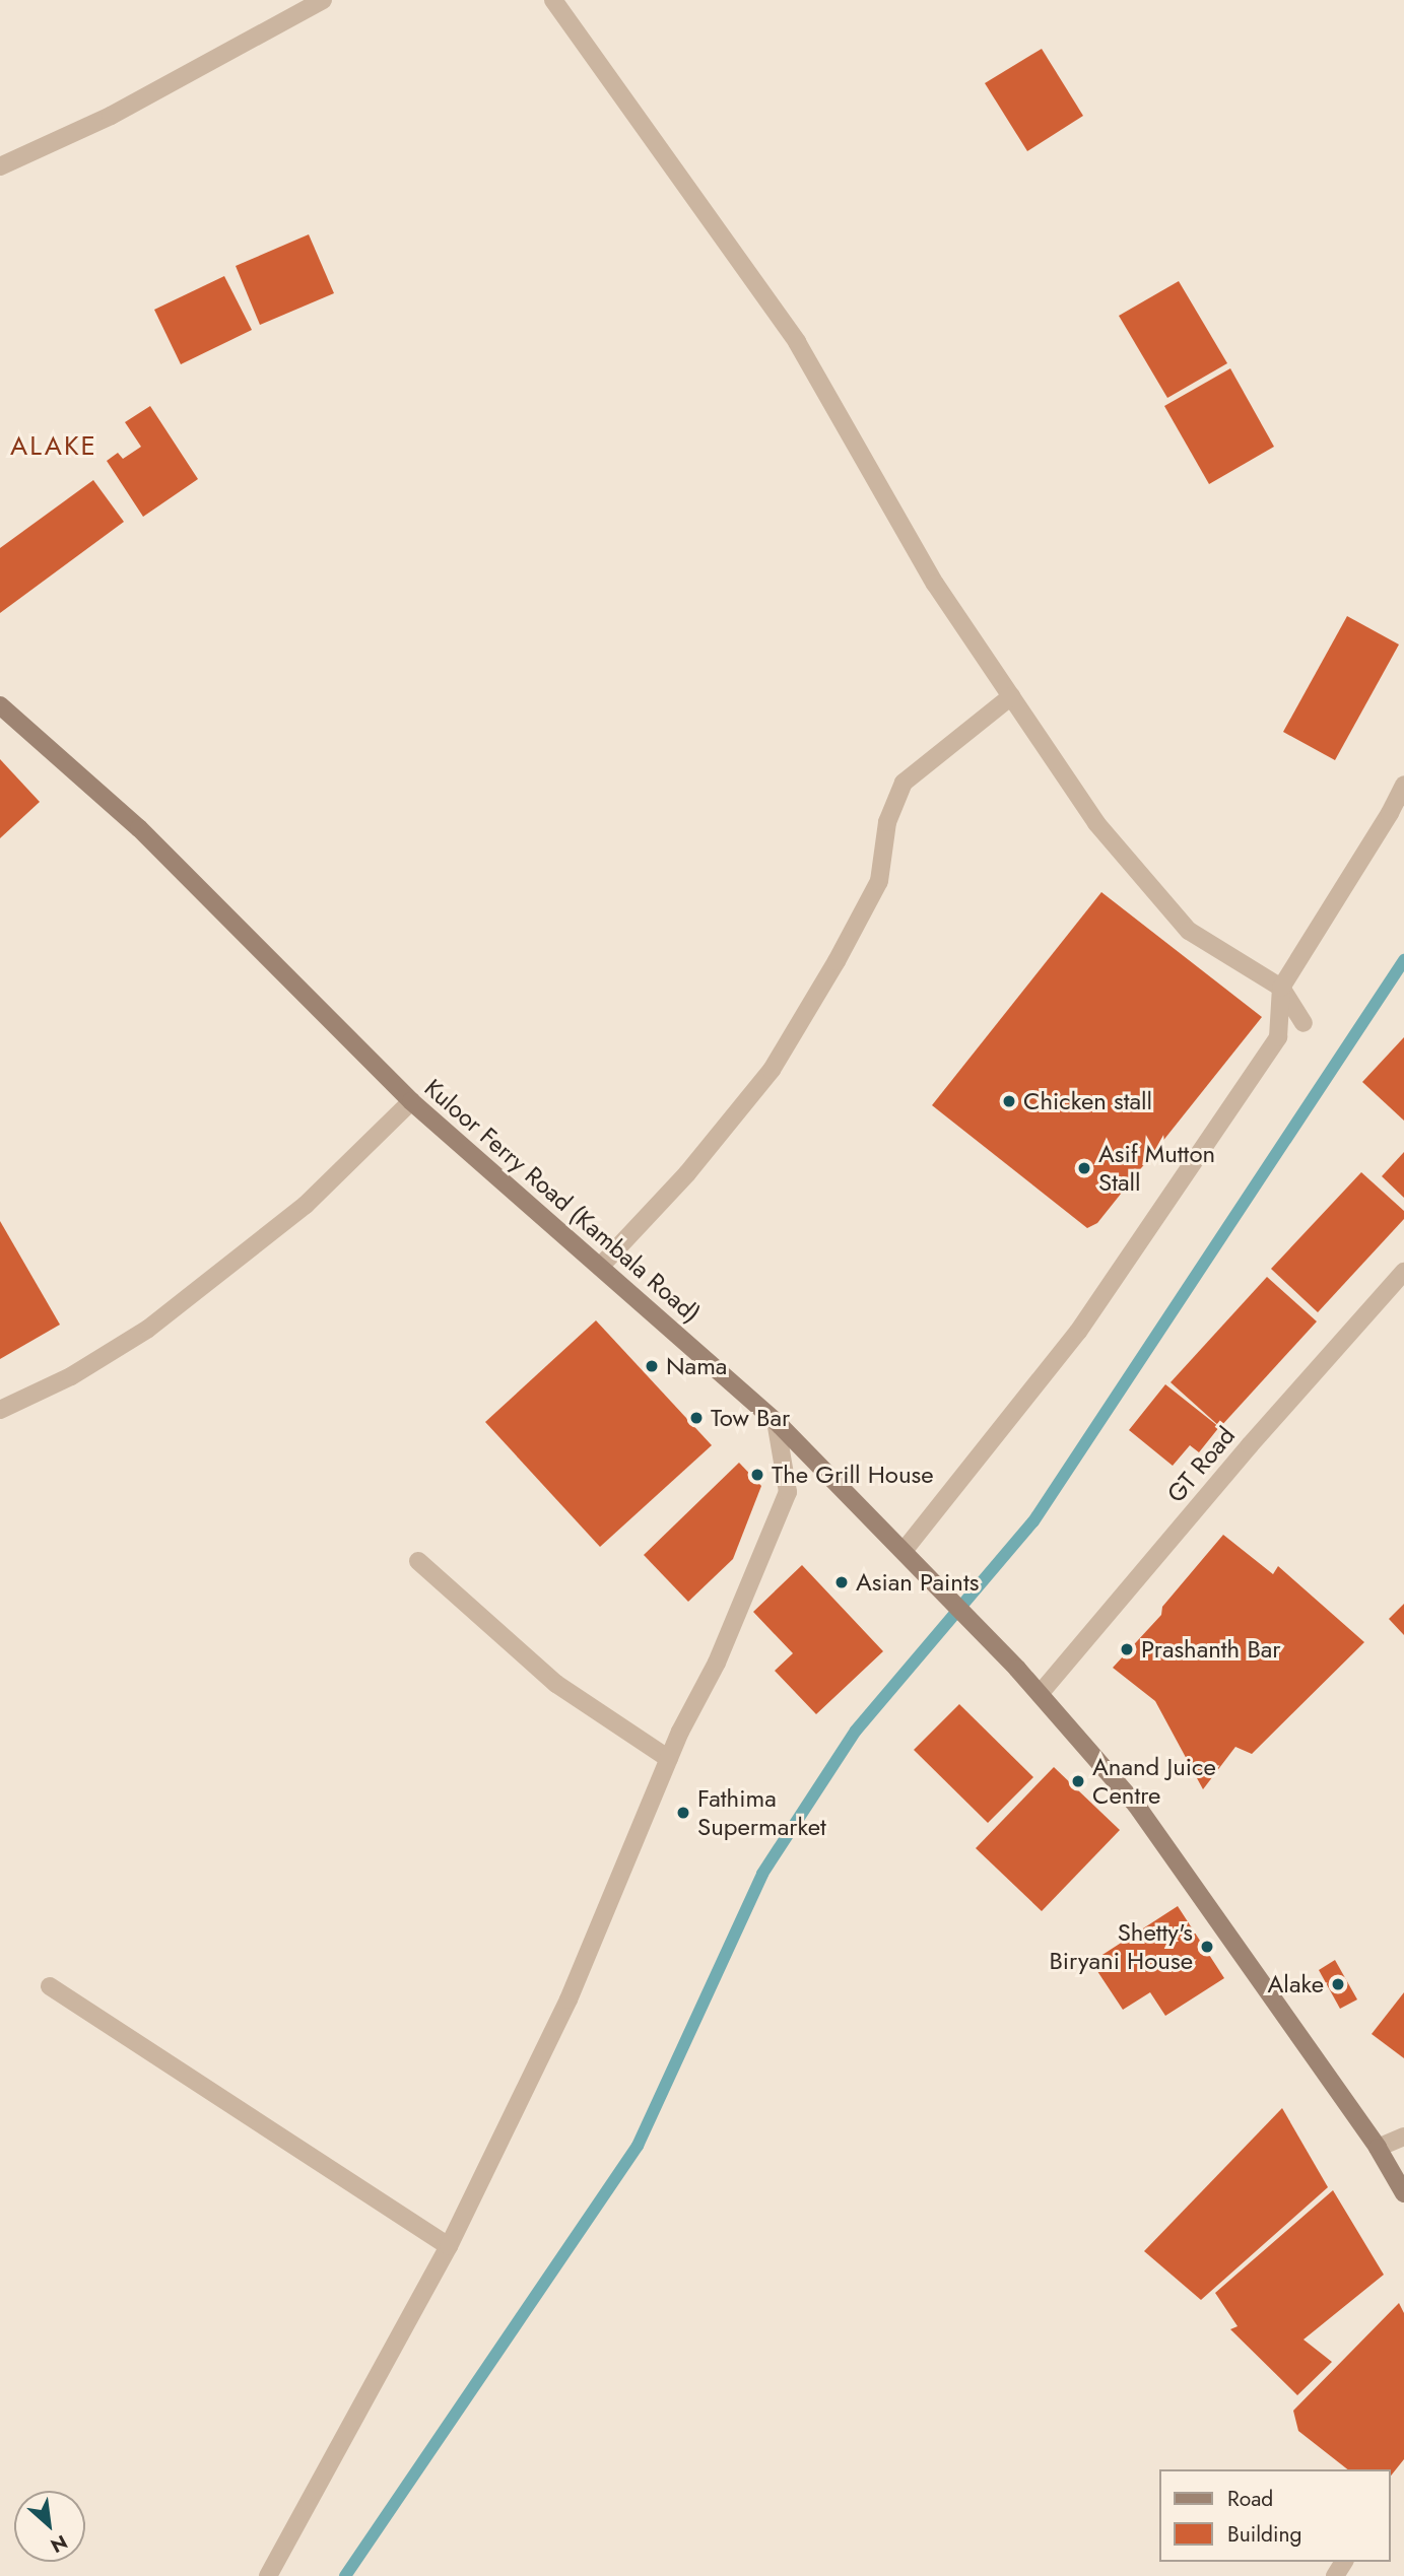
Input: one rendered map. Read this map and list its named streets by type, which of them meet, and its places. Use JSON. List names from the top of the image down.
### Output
{
  "streets": {
    "main road": ["Kuloor Ferry Road (Kambala Road)"],
    "street": ["GT Road"]
  },
  "crossings": [
    ["Kuloor Ferry Road (Kambala Road)", "GT Road"]
  ],
  "districts": ["ALAKE"],
  "places": [
    "Chicken stall",
    "Asif Mutton Stall",
    "Nama",
    "Tow Bar",
    "The Grill House",
    "Asian Paints",
    "Prashanth Bar",
    "Anand Juice Centre",
    "Fathima Supermarket",
    "Shetty's Biryani House",
    "Alake"
  ],
  "legend": ["Road", "Building"],
  "north": "bottom right"
}
